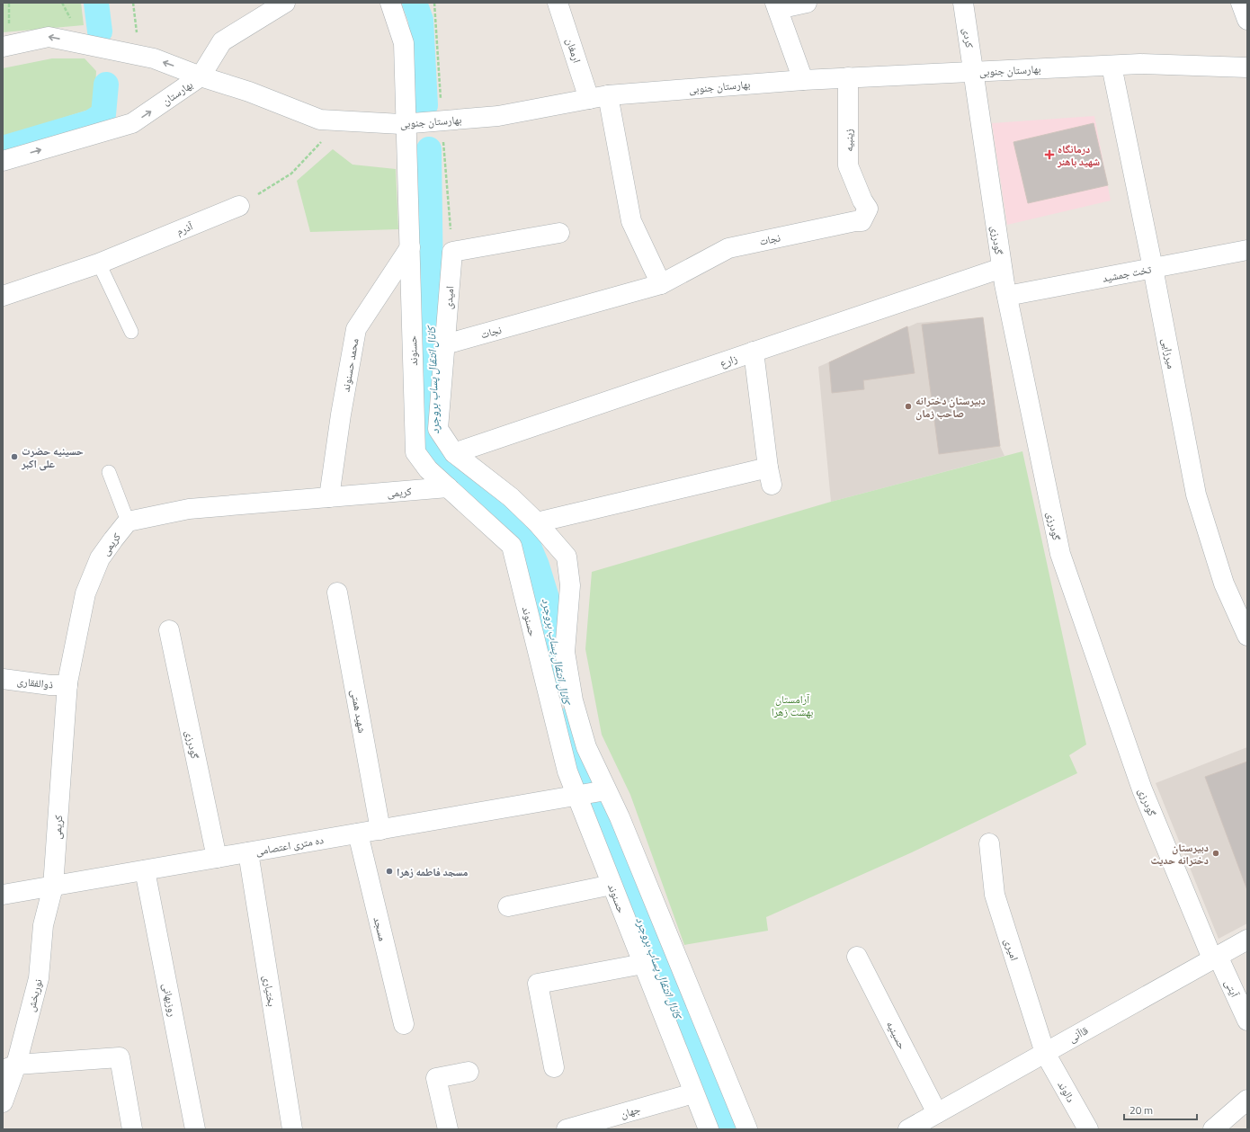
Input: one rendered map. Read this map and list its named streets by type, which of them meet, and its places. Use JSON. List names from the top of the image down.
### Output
{
  "streets": {
    "street": [
      "کردی",
      "ارمغان",
      "بهارستان جنوبی",
      "بهارستان",
      "زینبیه",
      "آذرم",
      "نجات",
      "گودرزی",
      "تخت جمشید",
      "امیدی",
      "حسنوند",
      "میرزایی",
      "زارع",
      "محمد حسنوند",
      "کریمی",
      "ذوالفقاری",
      "شهید همتی",
      "ده متری اعتصامی",
      "مسجد",
      "امیری",
      "آیتی",
      "بختیاری",
      "نوربخش",
      "روزبهانی",
      "قاآنی",
      "حسینیه",
      "دالوند",
      "جهان"
    ]
  },
  "crossings": [
    ["کردی", "بهارستان جنوبی"],
    ["کردی", "گودرزی"],
    ["ارمغان", "بهارستان جنوبی"],
    ["بهارستان جنوبی", "بهارستان"],
    ["بهارستان جنوبی", "زینبیه"],
    ["بهارستان جنوبی", "گودرزی"],
    ["بهارستان جنوبی", "حسنوند"],
    ["بهارستان جنوبی", "میرزایی"],
    ["زینبیه", "نجات"],
    ["نجات", "امیدی"],
    ["گودرزی", "تخت جمشید"],
    ["گودرزی", "زارع"],
    ["گودرزی", "ده متری اعتصامی"],
    ["گودرزی", "آیتی"],
    ["گودرزی", "قاآنی"],
    ["تخت جمشید", "میرزایی"],
    ["حسنوند", "محمد حسنوند"],
    ["حسنوند", "کریمی"],
    ["حسنوند", "ده متری اعتصامی"],
    ["حسنوند", "جهان"],
    ["محمد حسنوند", "کریمی"],
    ["کریمی", "ذوالفقاری"],
    ["کریمی", "ده متری اعتصامی"],
    ["کریمی", "نوربخش"],
    ["شهید همتی", "ده متری اعتصامی"],
    ["ده متری اعتصامی", "مسجد"],
    ["ده متری اعتصامی", "بختیاری"],
    ["ده متری اعتصامی", "نوربخش"],
    ["ده متری اعتصامی", "روزبهانی"],
    ["امیری", "قاآنی"],
    ["امیری", "دالوند"],
    ["آیتی", "قاآنی"],
    ["قاآنی", "حسینیه"],
    ["قاآنی", "دالوند"]
  ],
  "water": ["کانال انتقال پساب بروجرد"],
  "parks": ["آرامستان بهشت زهرا"],
  "places": {
    "health": ["درمانگاه شهید باهنر"],
    "other": [
      "دبیرستان دخترانه صاحب زمان",
      "حسینیه حضرت علی اکبر",
      "دبیرستان دخترانه حدیث",
      "مسجد فاطمه زهرا"
    ]
  },
  "scale_bar": "20 m"
}
